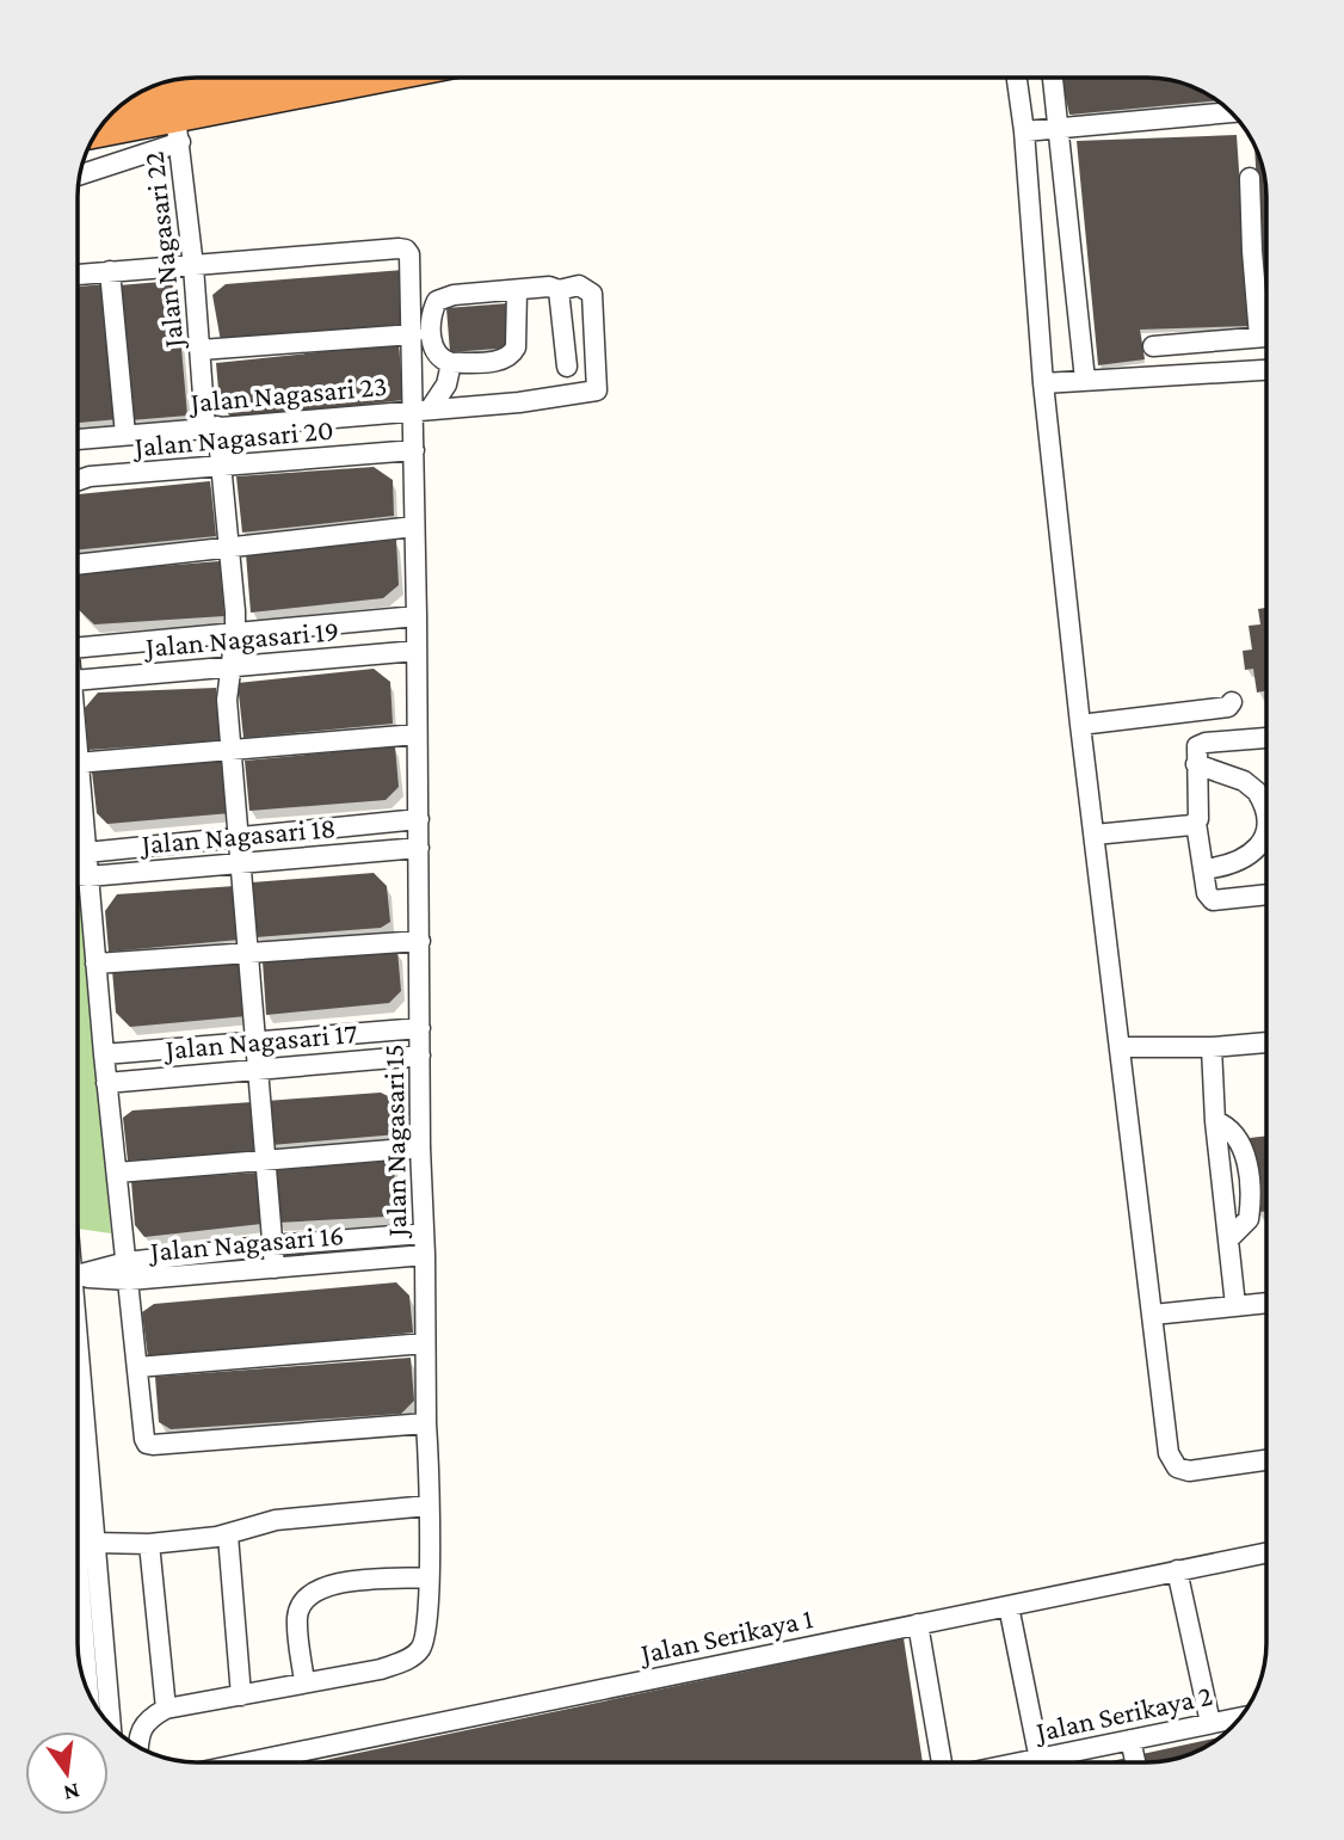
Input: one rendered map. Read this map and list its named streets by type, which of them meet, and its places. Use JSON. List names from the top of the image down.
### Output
{
  "streets": {
    "street": [
      "Jalan Nagasari 22",
      "Jalan Nagasari 23",
      "Jalan Nagasari 20",
      "Jalan Nagasari 19",
      "Jalan Nagasari 18",
      "Jalan Nagasari 17",
      "Jalan Nagasari 15",
      "Jalan Nagasari 16",
      "Jalan Serikaya 1",
      "Jalan Serikaya 2"
    ]
  },
  "crossings": [
    ["Jalan Nagasari 22", "Jalan Nagasari 23"],
    ["Jalan Nagasari 22", "Jalan Nagasari 20"],
    ["Jalan Nagasari 22", "Jalan Nagasari 19"],
    ["Jalan Nagasari 22", "Jalan Nagasari 18"],
    ["Jalan Nagasari 22", "Jalan Nagasari 17"],
    ["Jalan Nagasari 22", "Jalan Nagasari 15"],
    ["Jalan Nagasari 22", "Jalan Nagasari 16"],
    ["Jalan Nagasari 23", "Jalan Nagasari 15"],
    ["Jalan Nagasari 20", "Jalan Nagasari 15"],
    ["Jalan Nagasari 19", "Jalan Nagasari 15"],
    ["Jalan Nagasari 18", "Jalan Nagasari 15"],
    ["Jalan Nagasari 17", "Jalan Nagasari 15"],
    ["Jalan Nagasari 15", "Jalan Nagasari 16"]
  ],
  "north": "bottom"
}
